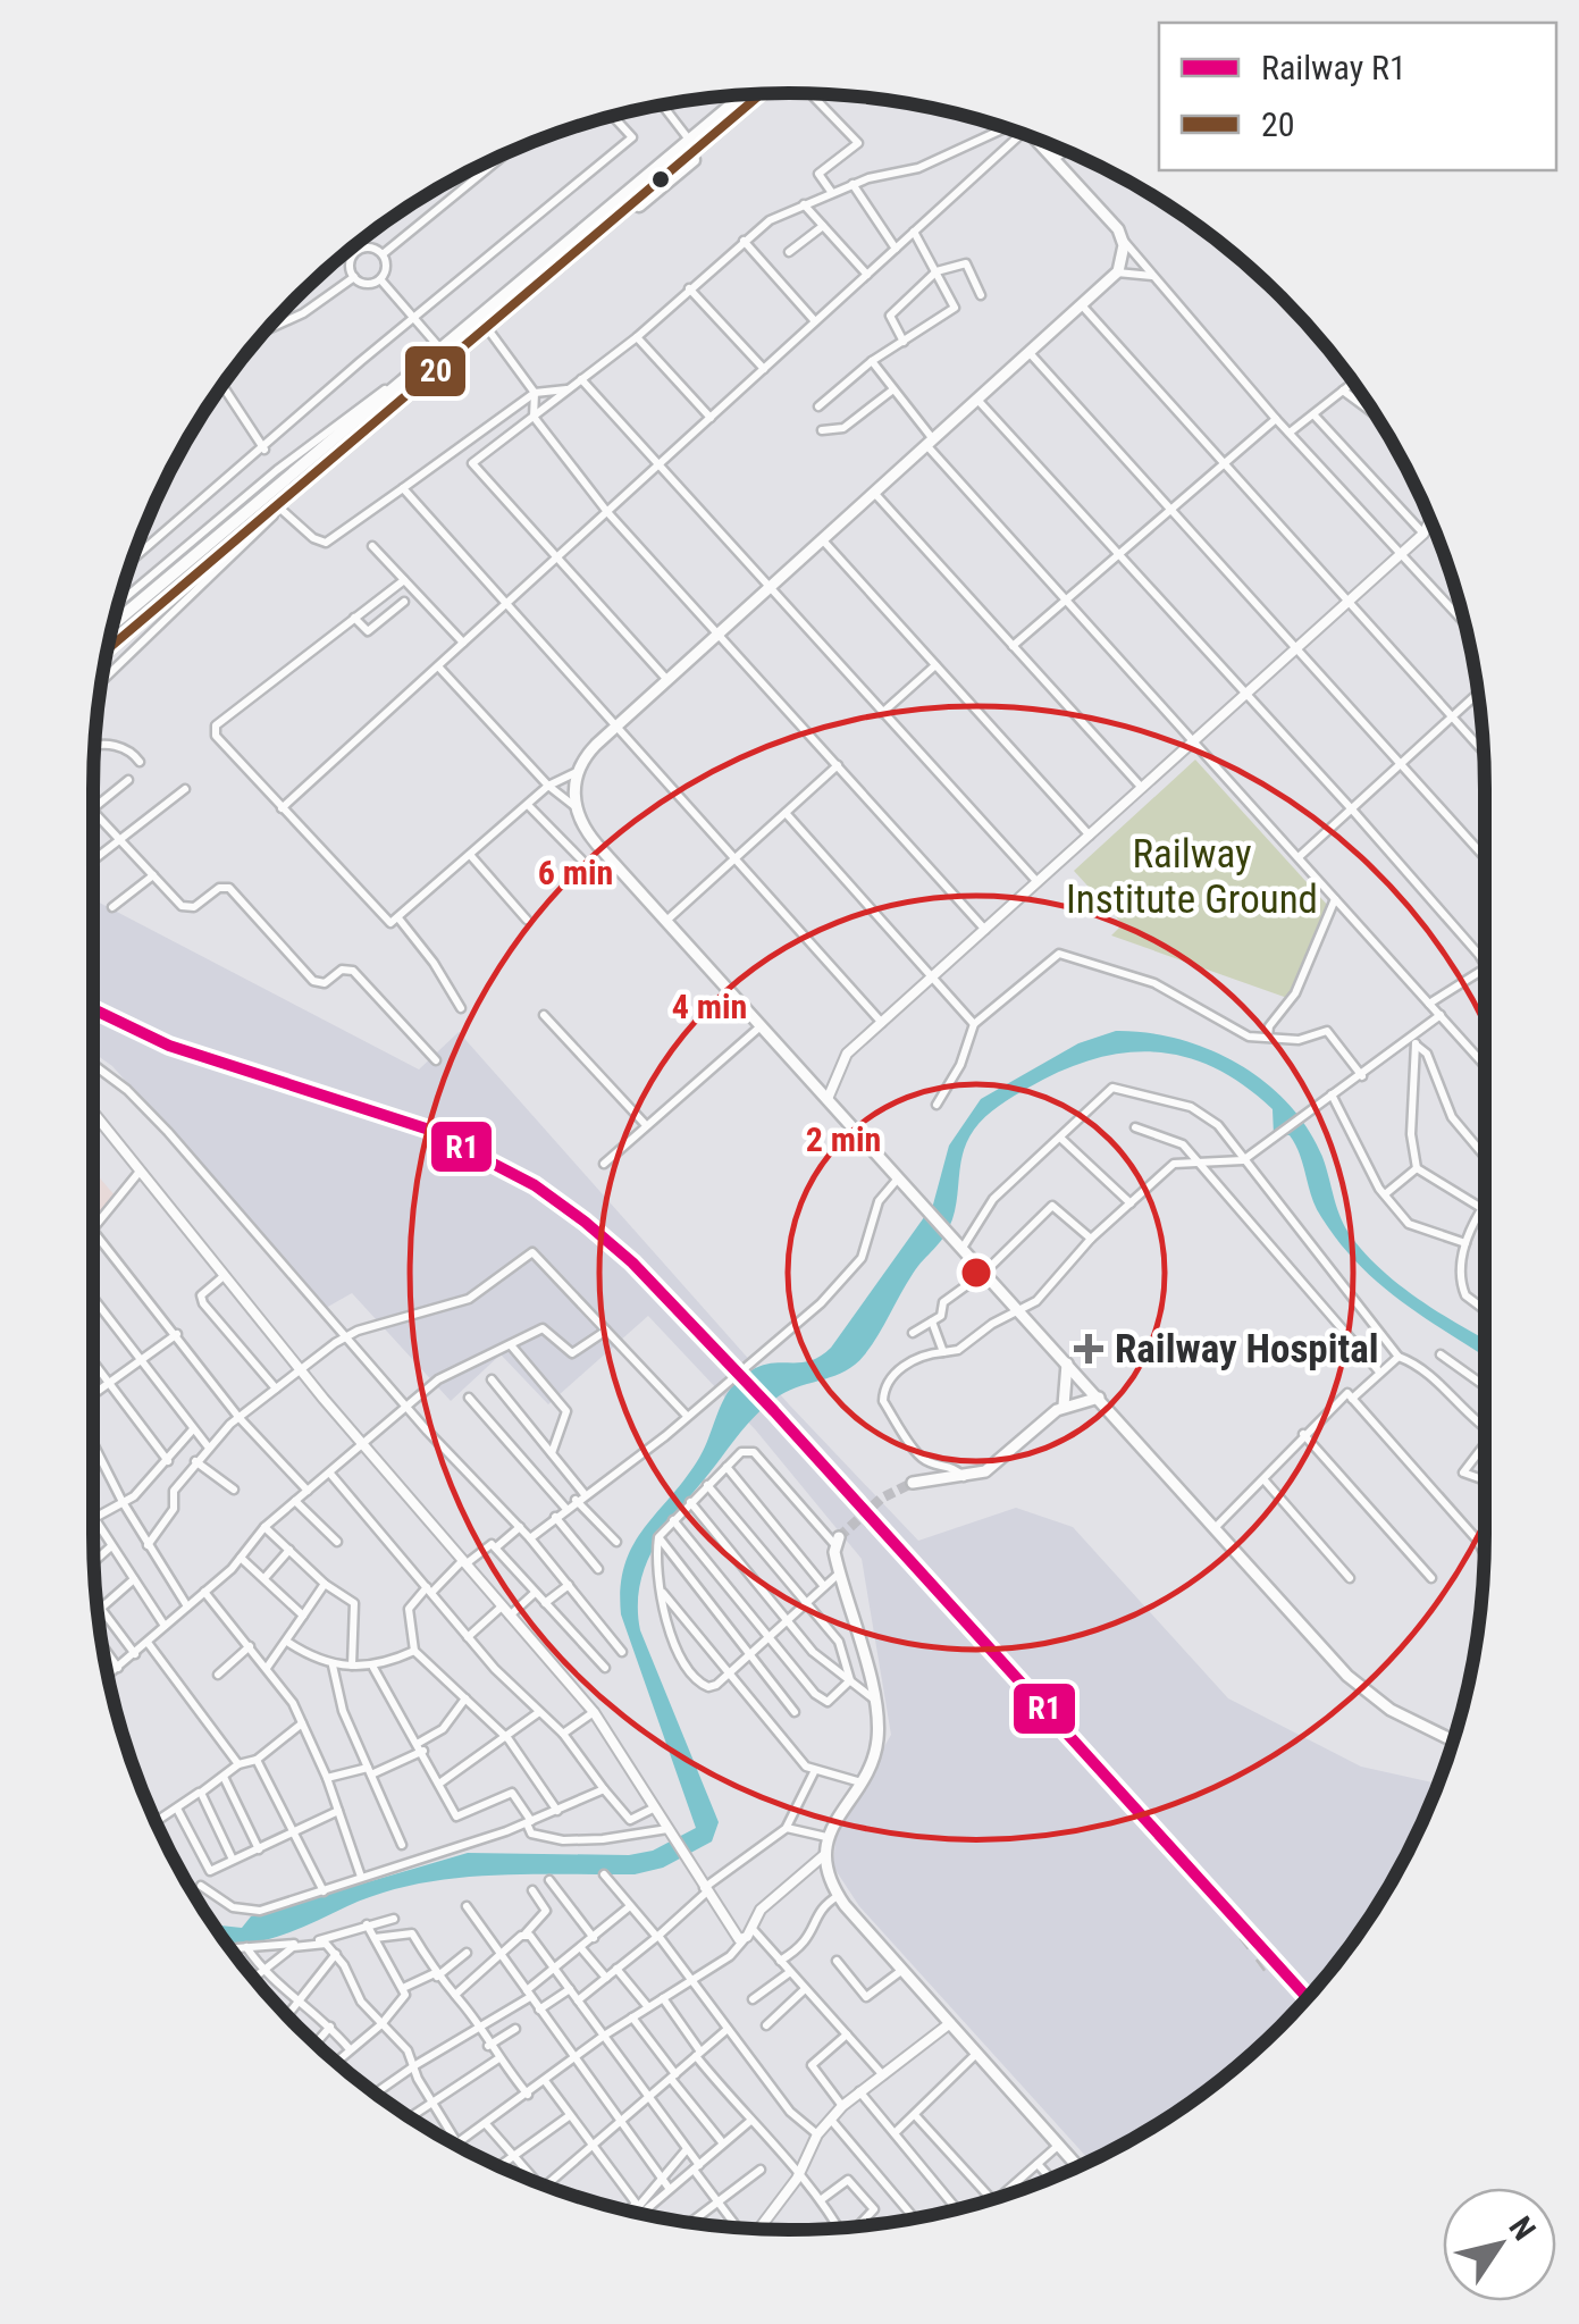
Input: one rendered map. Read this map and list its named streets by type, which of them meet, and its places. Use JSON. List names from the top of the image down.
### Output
{
  "parks": ["Railway Institute Ground"],
  "places": {
    "health": ["Railway Hospital"]
  },
  "lines": ["transit line 20", "rail line R1"],
  "legend": ["Railway R1", "20"],
  "north": "top right",
  "rings": ["6 min", "4 min", "2 min"]
}
